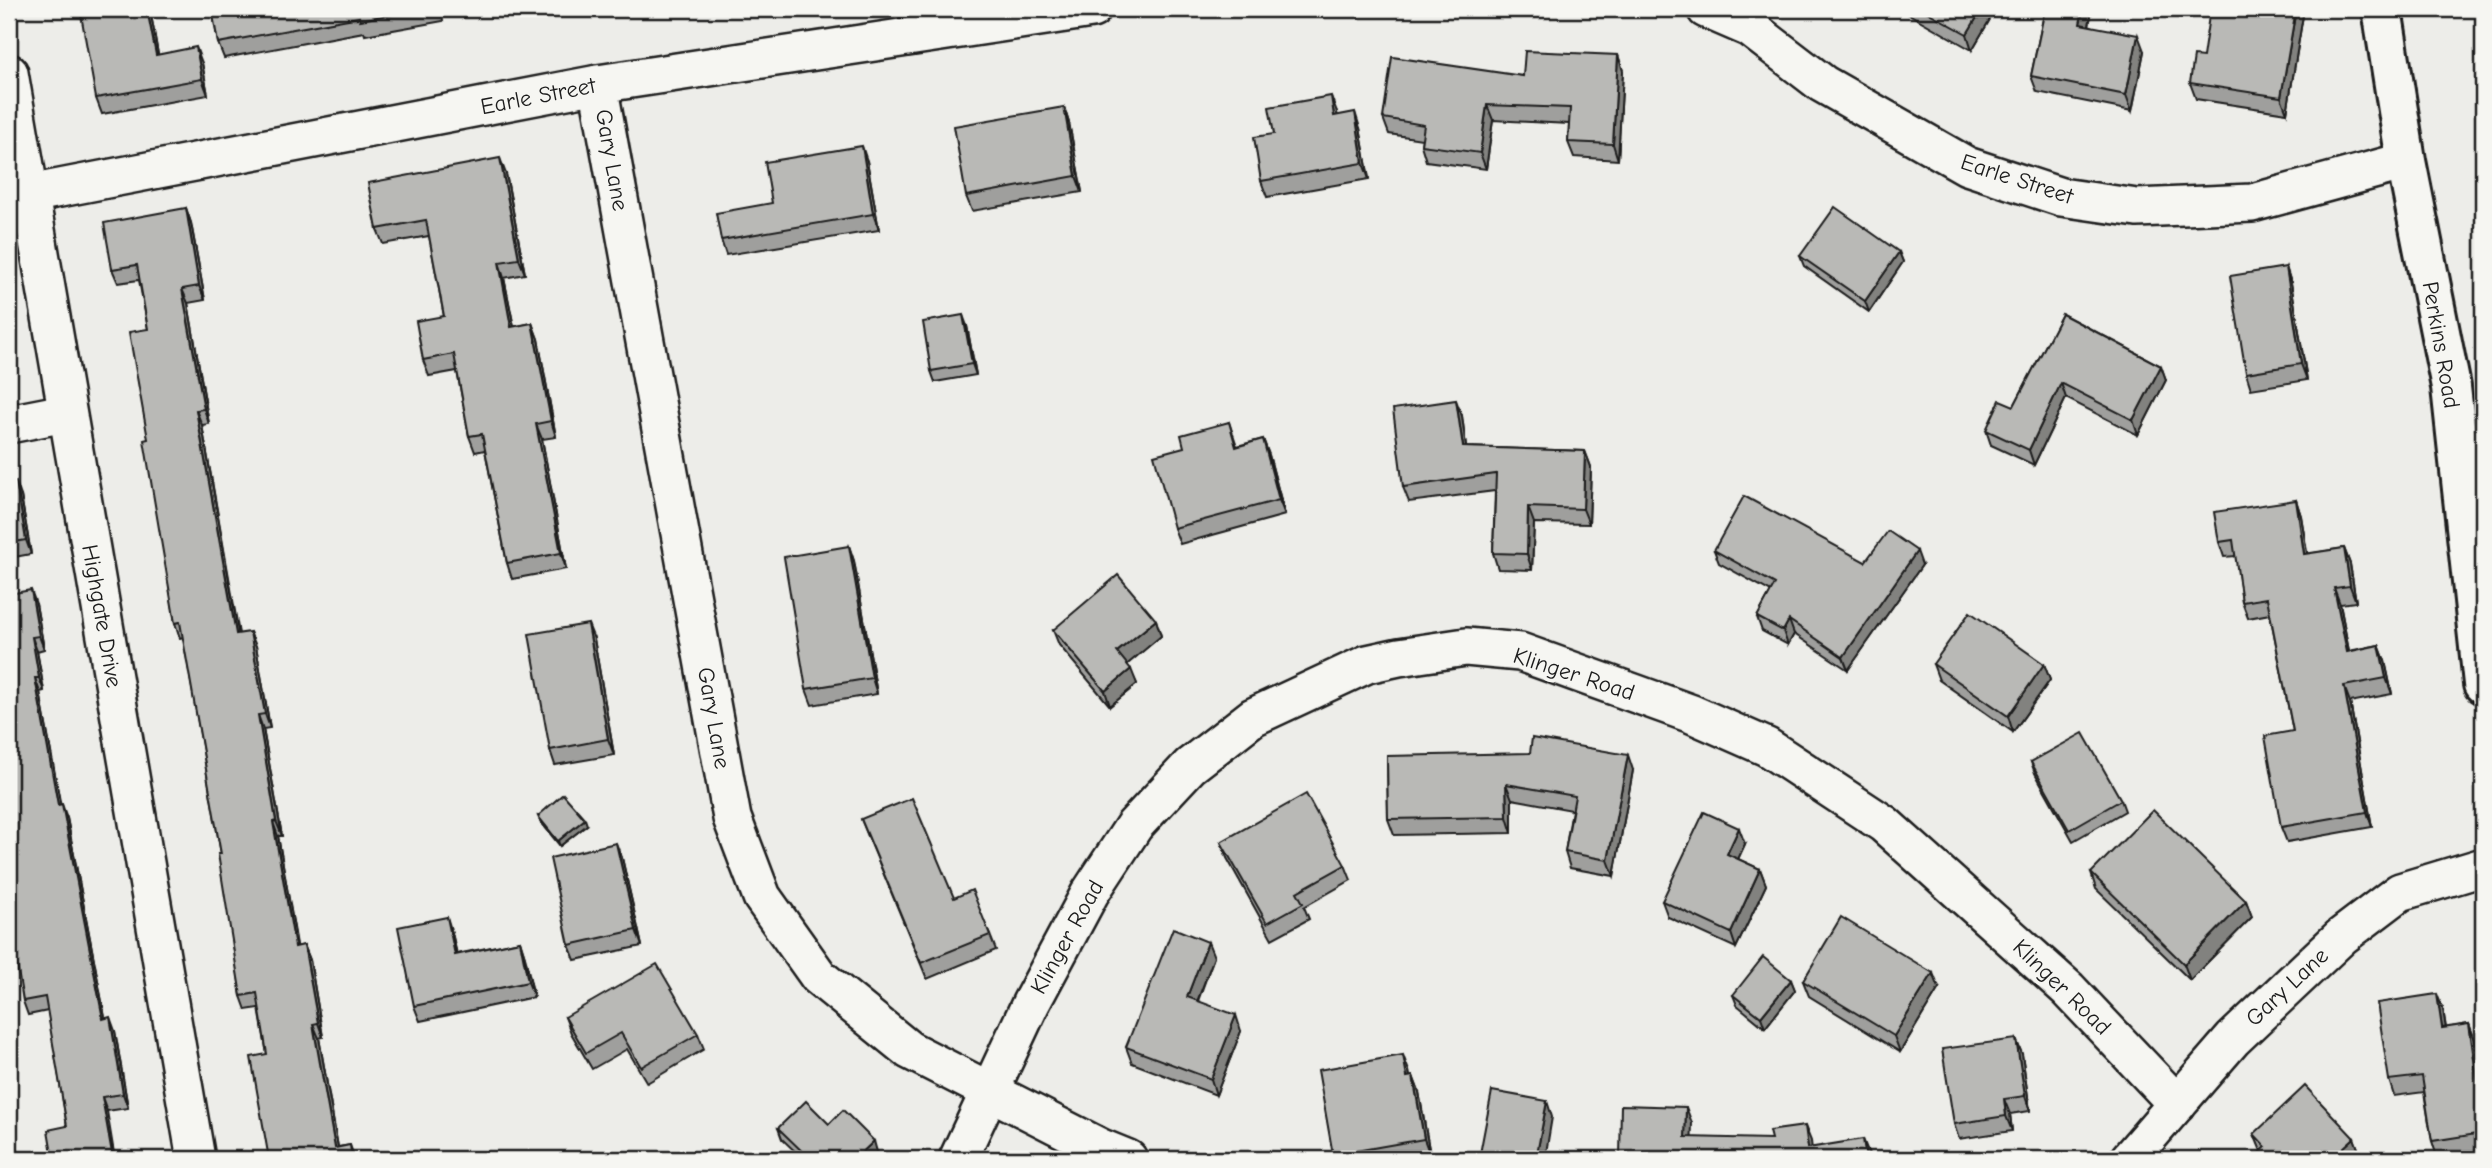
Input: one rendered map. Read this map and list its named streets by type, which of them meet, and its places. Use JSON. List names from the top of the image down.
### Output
{
  "streets": {
    "main road": ["Perkins Road"],
    "street": [
      "Earle Street",
      "Gary Lane",
      "Highgate Drive",
      "Klinger Road"
    ]
  },
  "crossings": [
    ["Earle Street", "Gary Lane"],
    ["Earle Street", "Perkins Road"],
    ["Earle Street", "Highgate Drive"],
    ["Gary Lane", "Klinger Road"]
  ]
}
